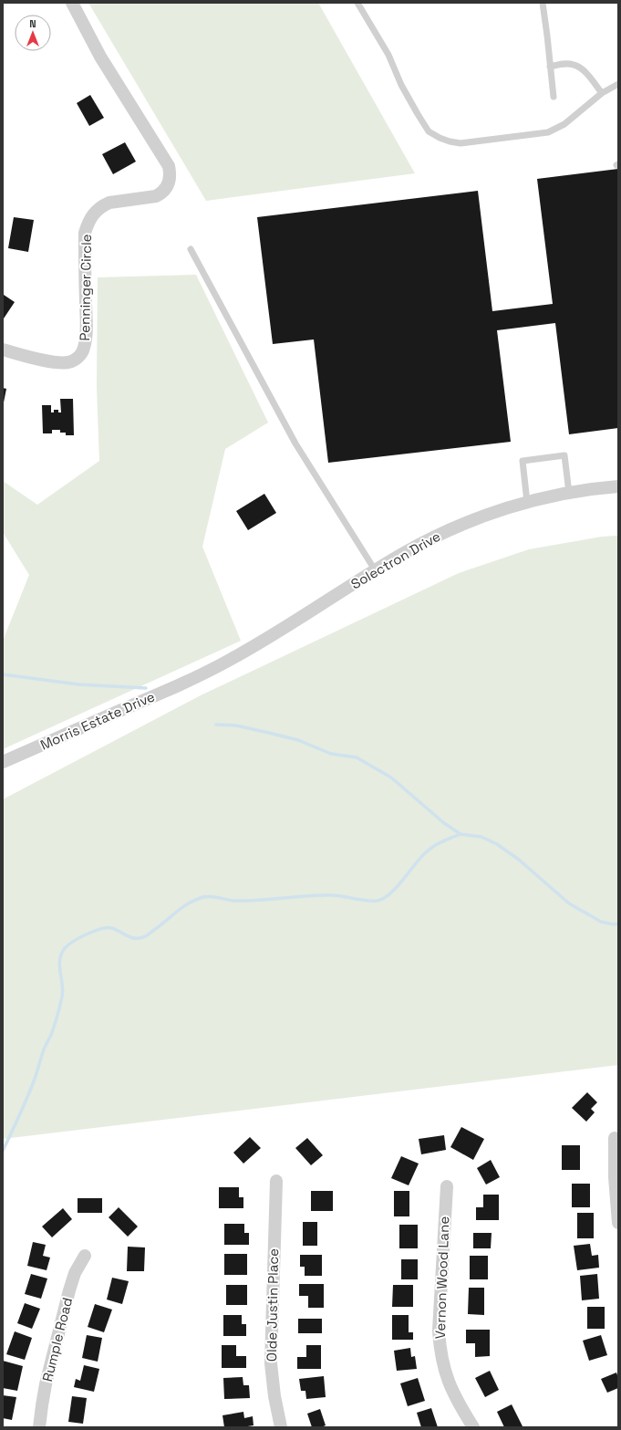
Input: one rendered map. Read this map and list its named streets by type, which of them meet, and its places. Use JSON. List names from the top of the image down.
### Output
{
  "streets": {
    "street": [
      "Penninger Circle",
      "Solectron Drive",
      "Morris Estate Drive",
      "Vernon Wood Lane",
      "Olde Justin Place",
      "Rumple Road"
    ]
  },
  "crossings": [
    ["Solectron Drive", "Morris Estate Drive"]
  ],
  "north": "top"
}
